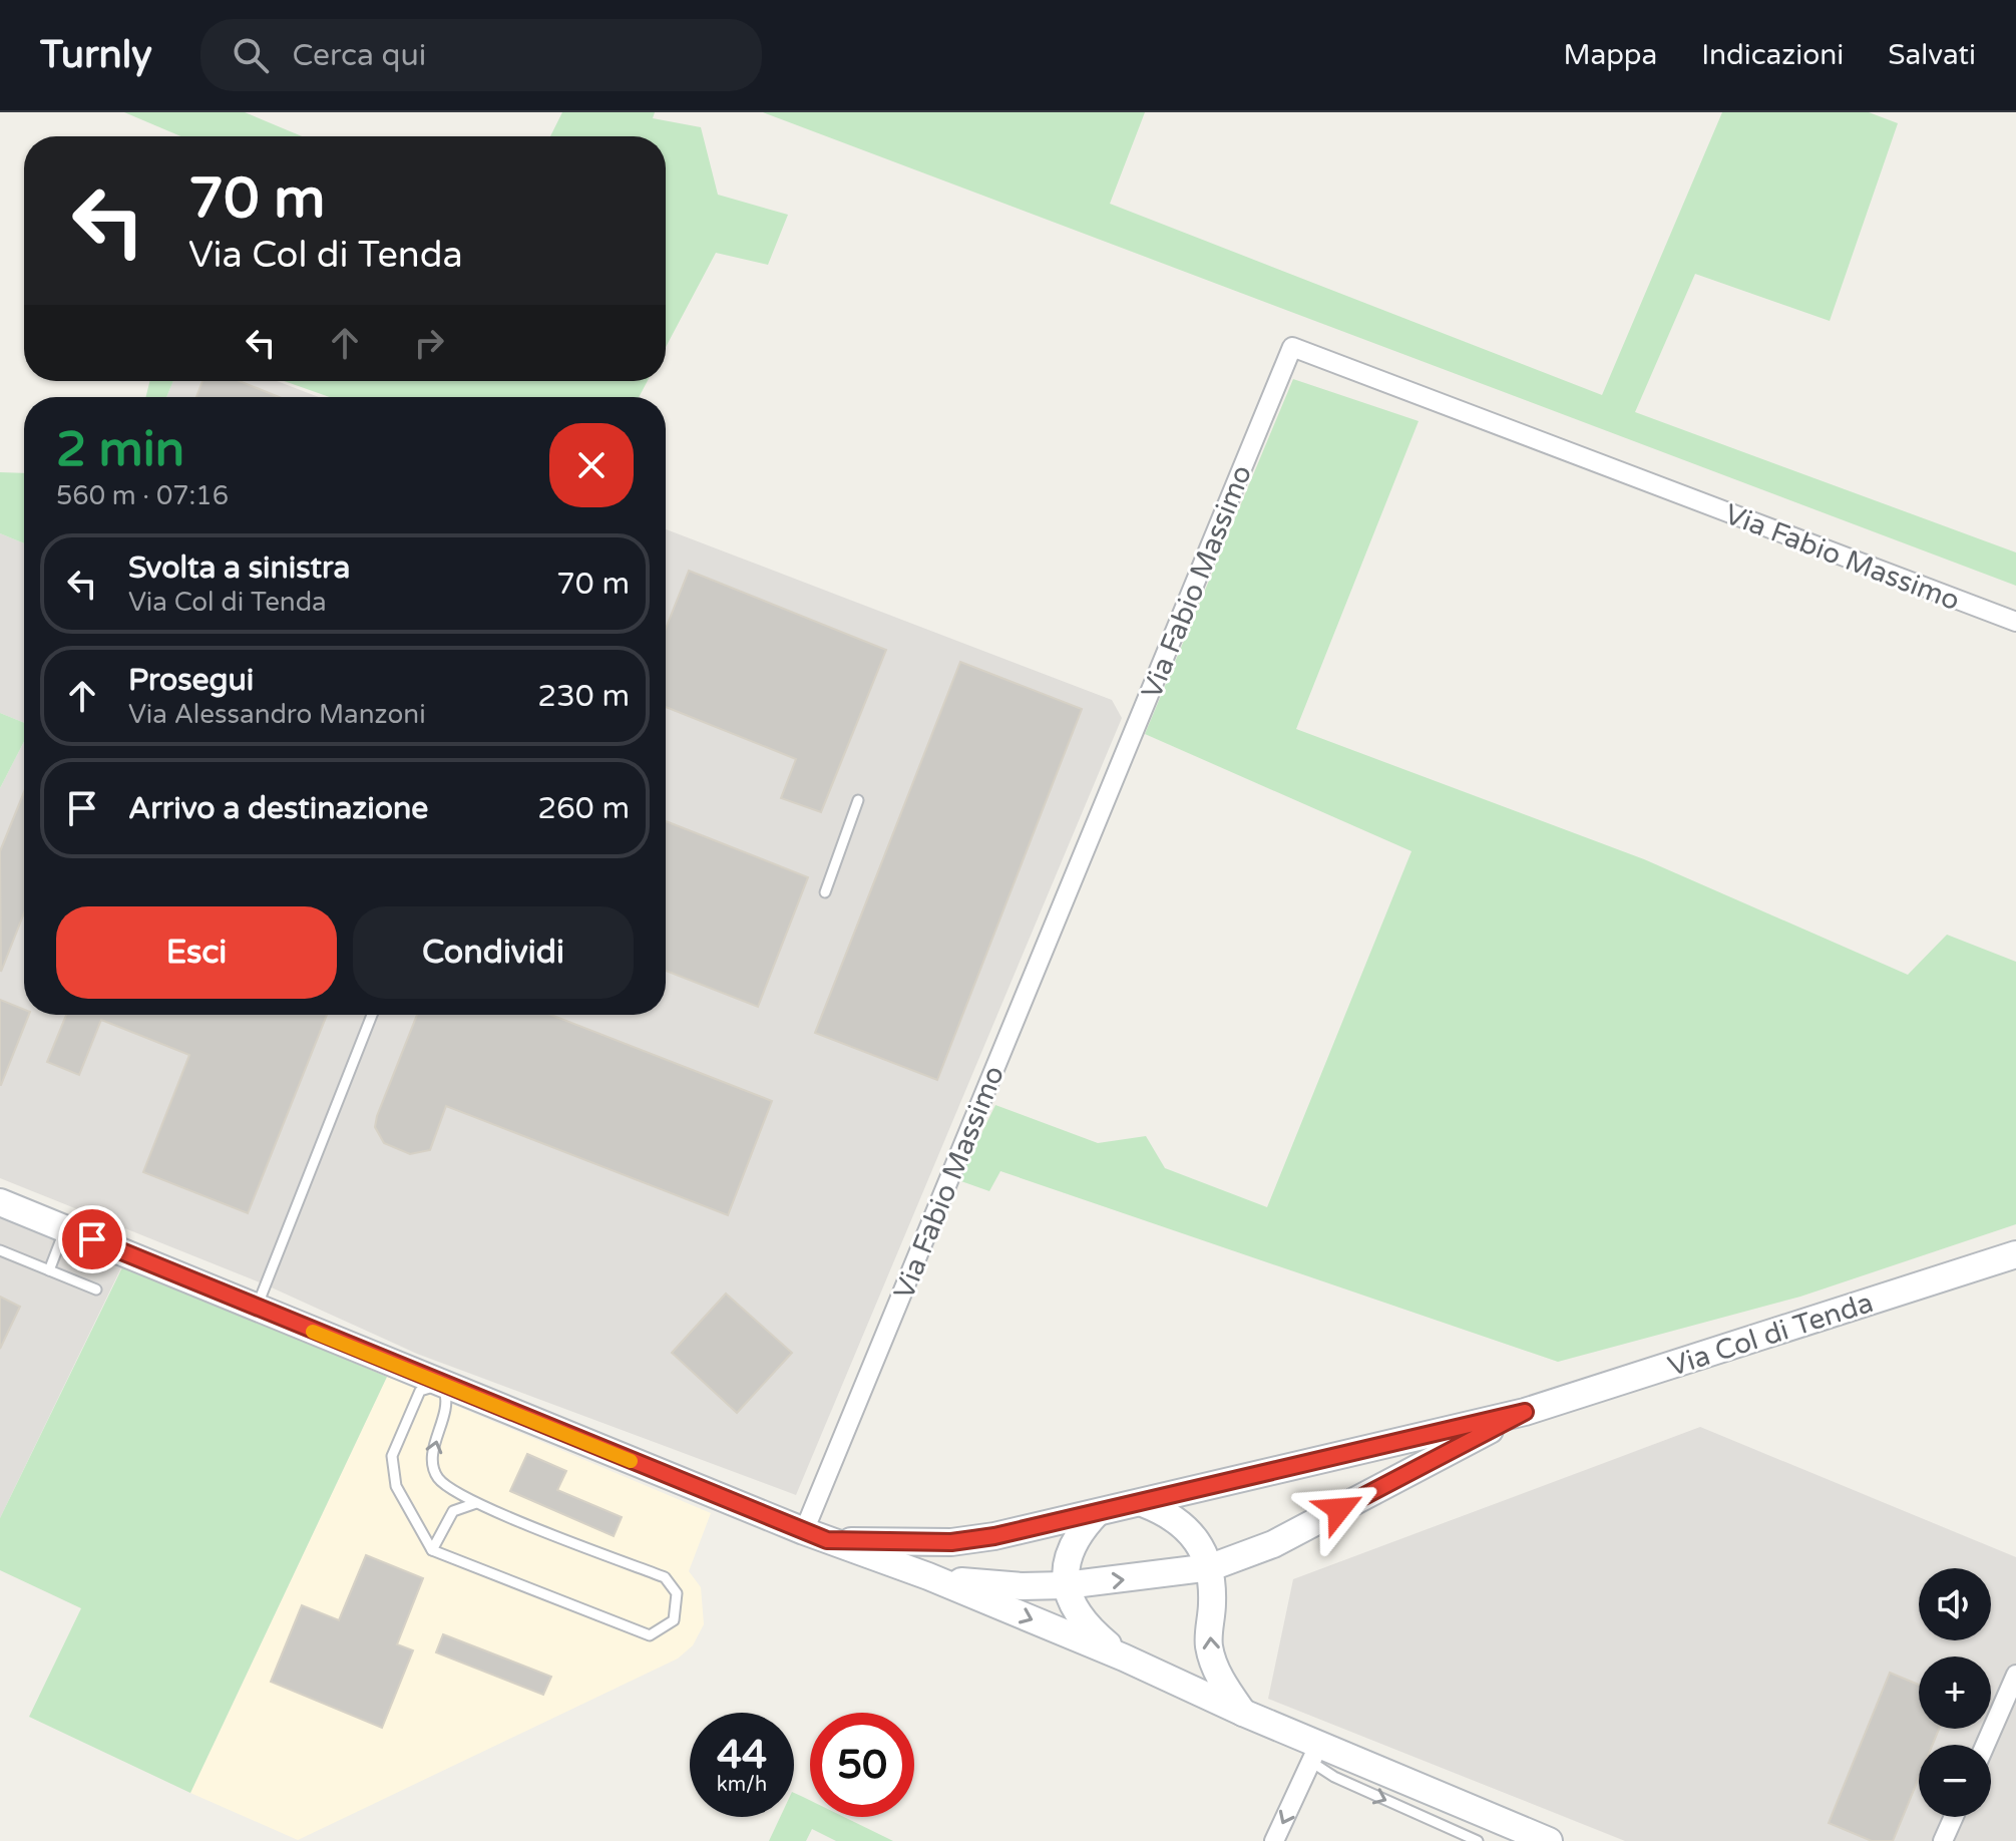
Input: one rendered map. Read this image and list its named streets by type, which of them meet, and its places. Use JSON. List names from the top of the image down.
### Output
{
  "streets": {
    "main road": ["Via Col di Tenda"],
    "street": ["Via Fabio Massimo"]
  },
  "crossings": [
    ["Via Fabio Massimo", "Via Col di Tenda"]
  ],
  "page": {
    "header": "Turnly",
    "search": "Cerca qui",
    "nav": ["Mappa", "Indicazioni", "Salvati"],
    "turn": ["70 m", "Via Col di Tenda"],
    "heading": ["2 min", "560 m · 07:16"],
    "list": [
      {
        "name": "Svolta a sinistra",
        "note": "Via Col di Tenda",
        "value": "70 m"
      },
      {
        "name": "Prosegui",
        "note": "Via Alessandro Manzoni",
        "value": "230 m"
      },
      {
        "name": "Arrivo a destinazione",
        "value": "260 m"
      }
    ],
    "buttons": ["Esci", "Condividi"],
    "map_buttons": ["+", "−"],
    "speed": "44 km/h",
    "limit": "50"
  }
}
